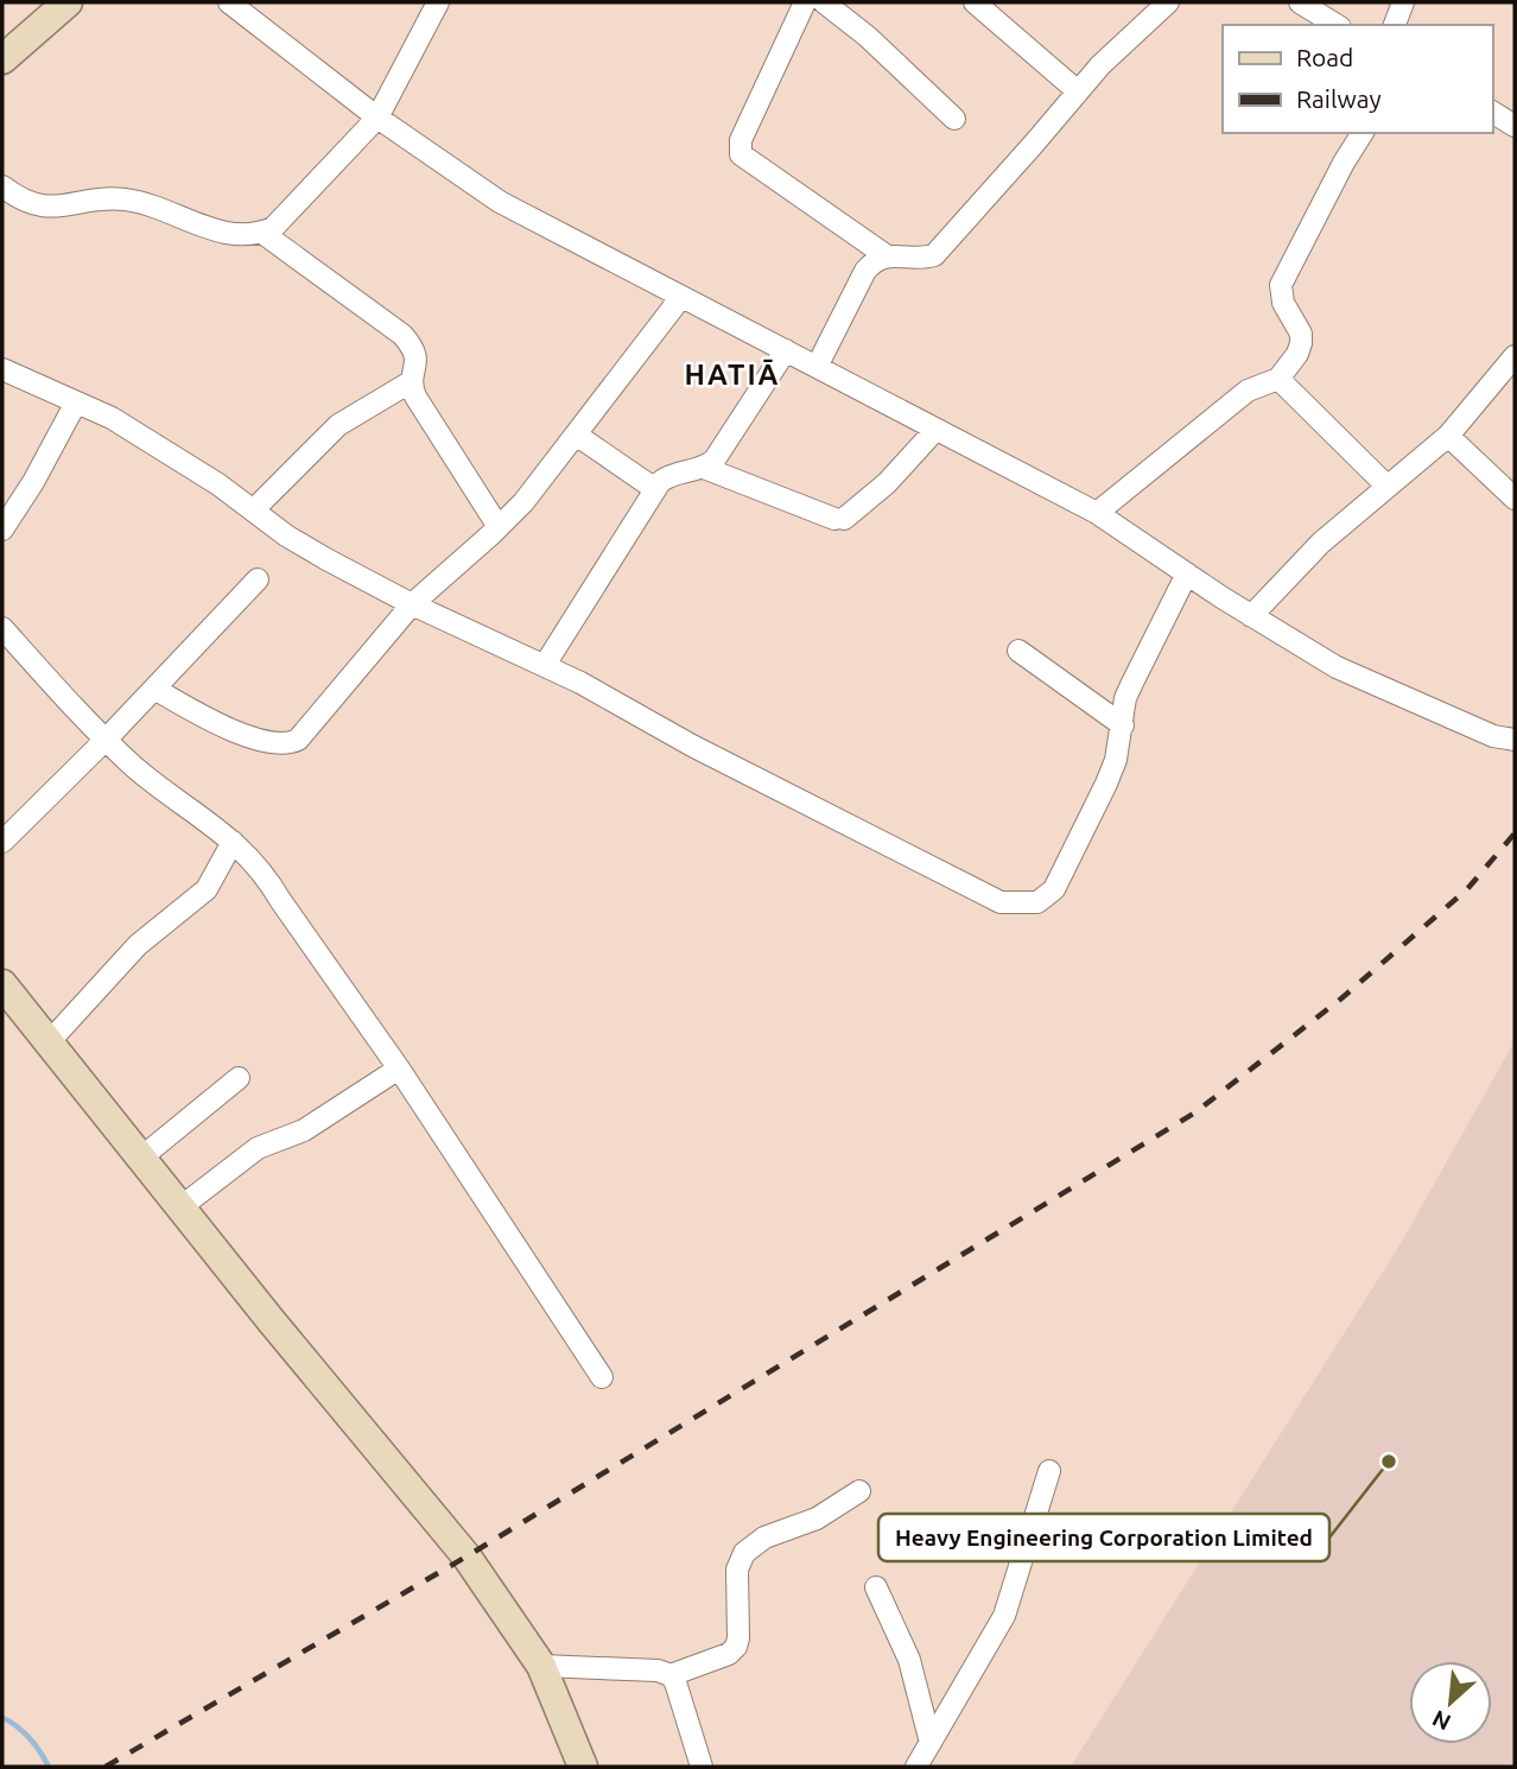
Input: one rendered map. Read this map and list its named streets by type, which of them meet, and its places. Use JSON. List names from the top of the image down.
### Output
{
  "districts": ["HATIĀ"],
  "places": ["Heavy Engineering Corporation Limited"],
  "legend": ["Road", "Railway"],
  "north": "bottom left"
}
